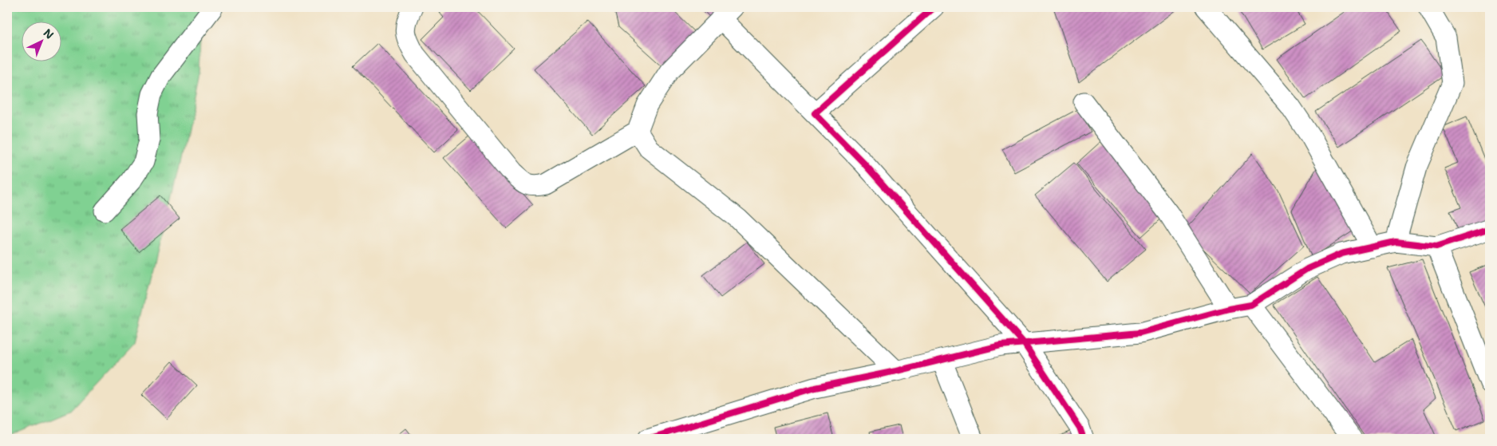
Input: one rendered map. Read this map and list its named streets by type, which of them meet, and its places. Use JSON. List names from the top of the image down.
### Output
{
  "north": "top right"
}
